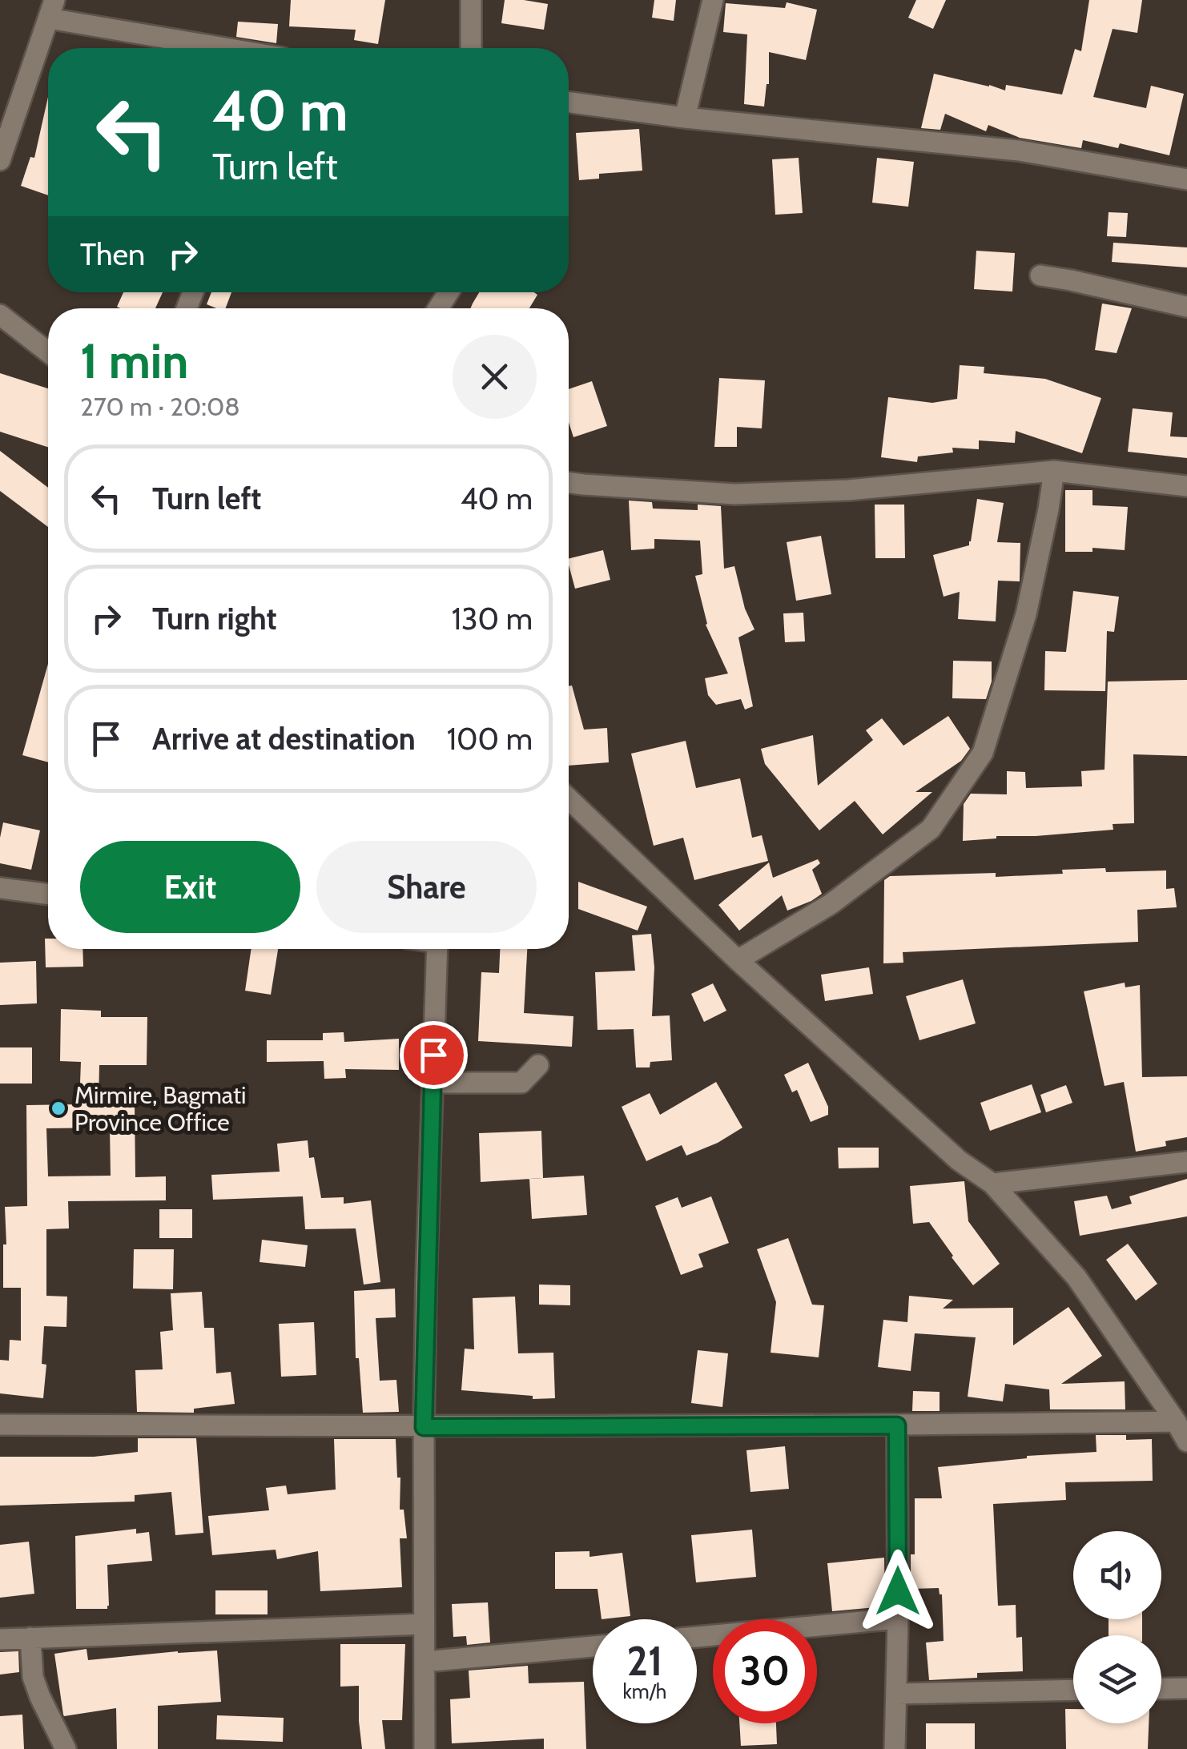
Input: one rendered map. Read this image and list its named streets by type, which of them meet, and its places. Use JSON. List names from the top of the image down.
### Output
{
  "places": ["Mirmire, Bagmati Province Office"],
  "page": {
    "turn": ["40 m", "Turn left"],
    "then": "Then",
    "heading": ["1 min", "270 m · 20:08"],
    "list": [
      {
        "name": "Turn left",
        "value": "40 m"
      },
      {
        "name": "Turn right",
        "value": "130 m"
      },
      {
        "name": "Arrive at destination",
        "value": "100 m"
      }
    ],
    "buttons": ["Exit", "Share"],
    "speed": "21 km/h",
    "limit": "30"
  }
}
